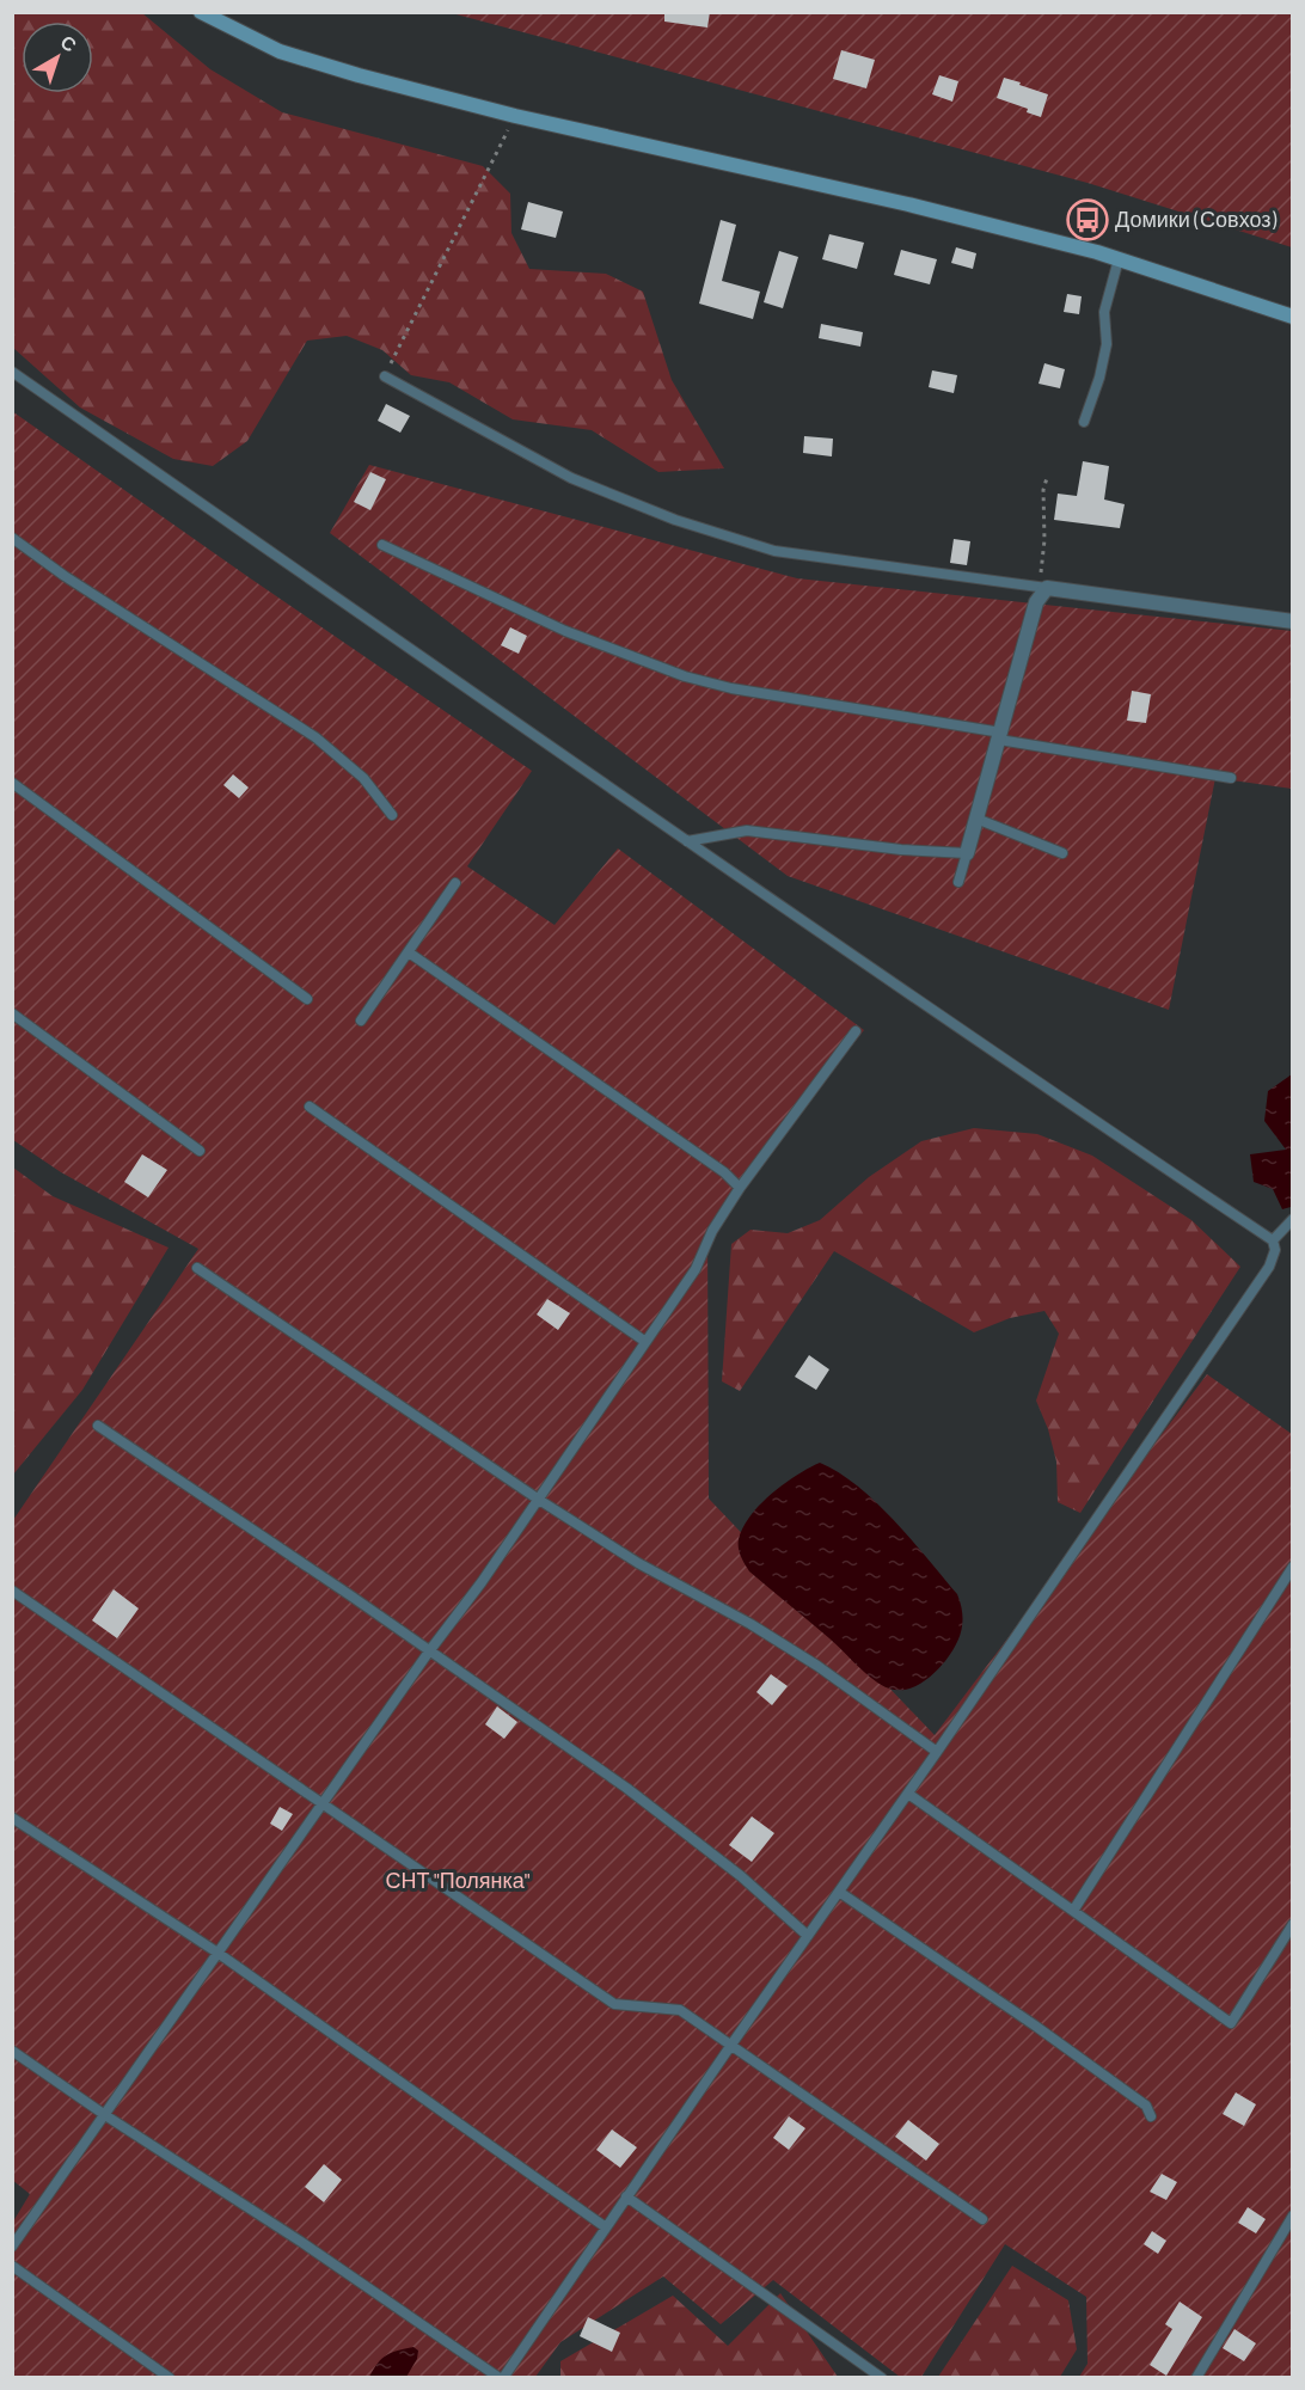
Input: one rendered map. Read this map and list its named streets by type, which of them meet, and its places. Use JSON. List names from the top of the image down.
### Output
{
  "parks": ["СНТ \"Полянка\""],
  "places": {
    "bus stop": ["Домики (Совхоз)"]
  },
  "north": "top right"
}
